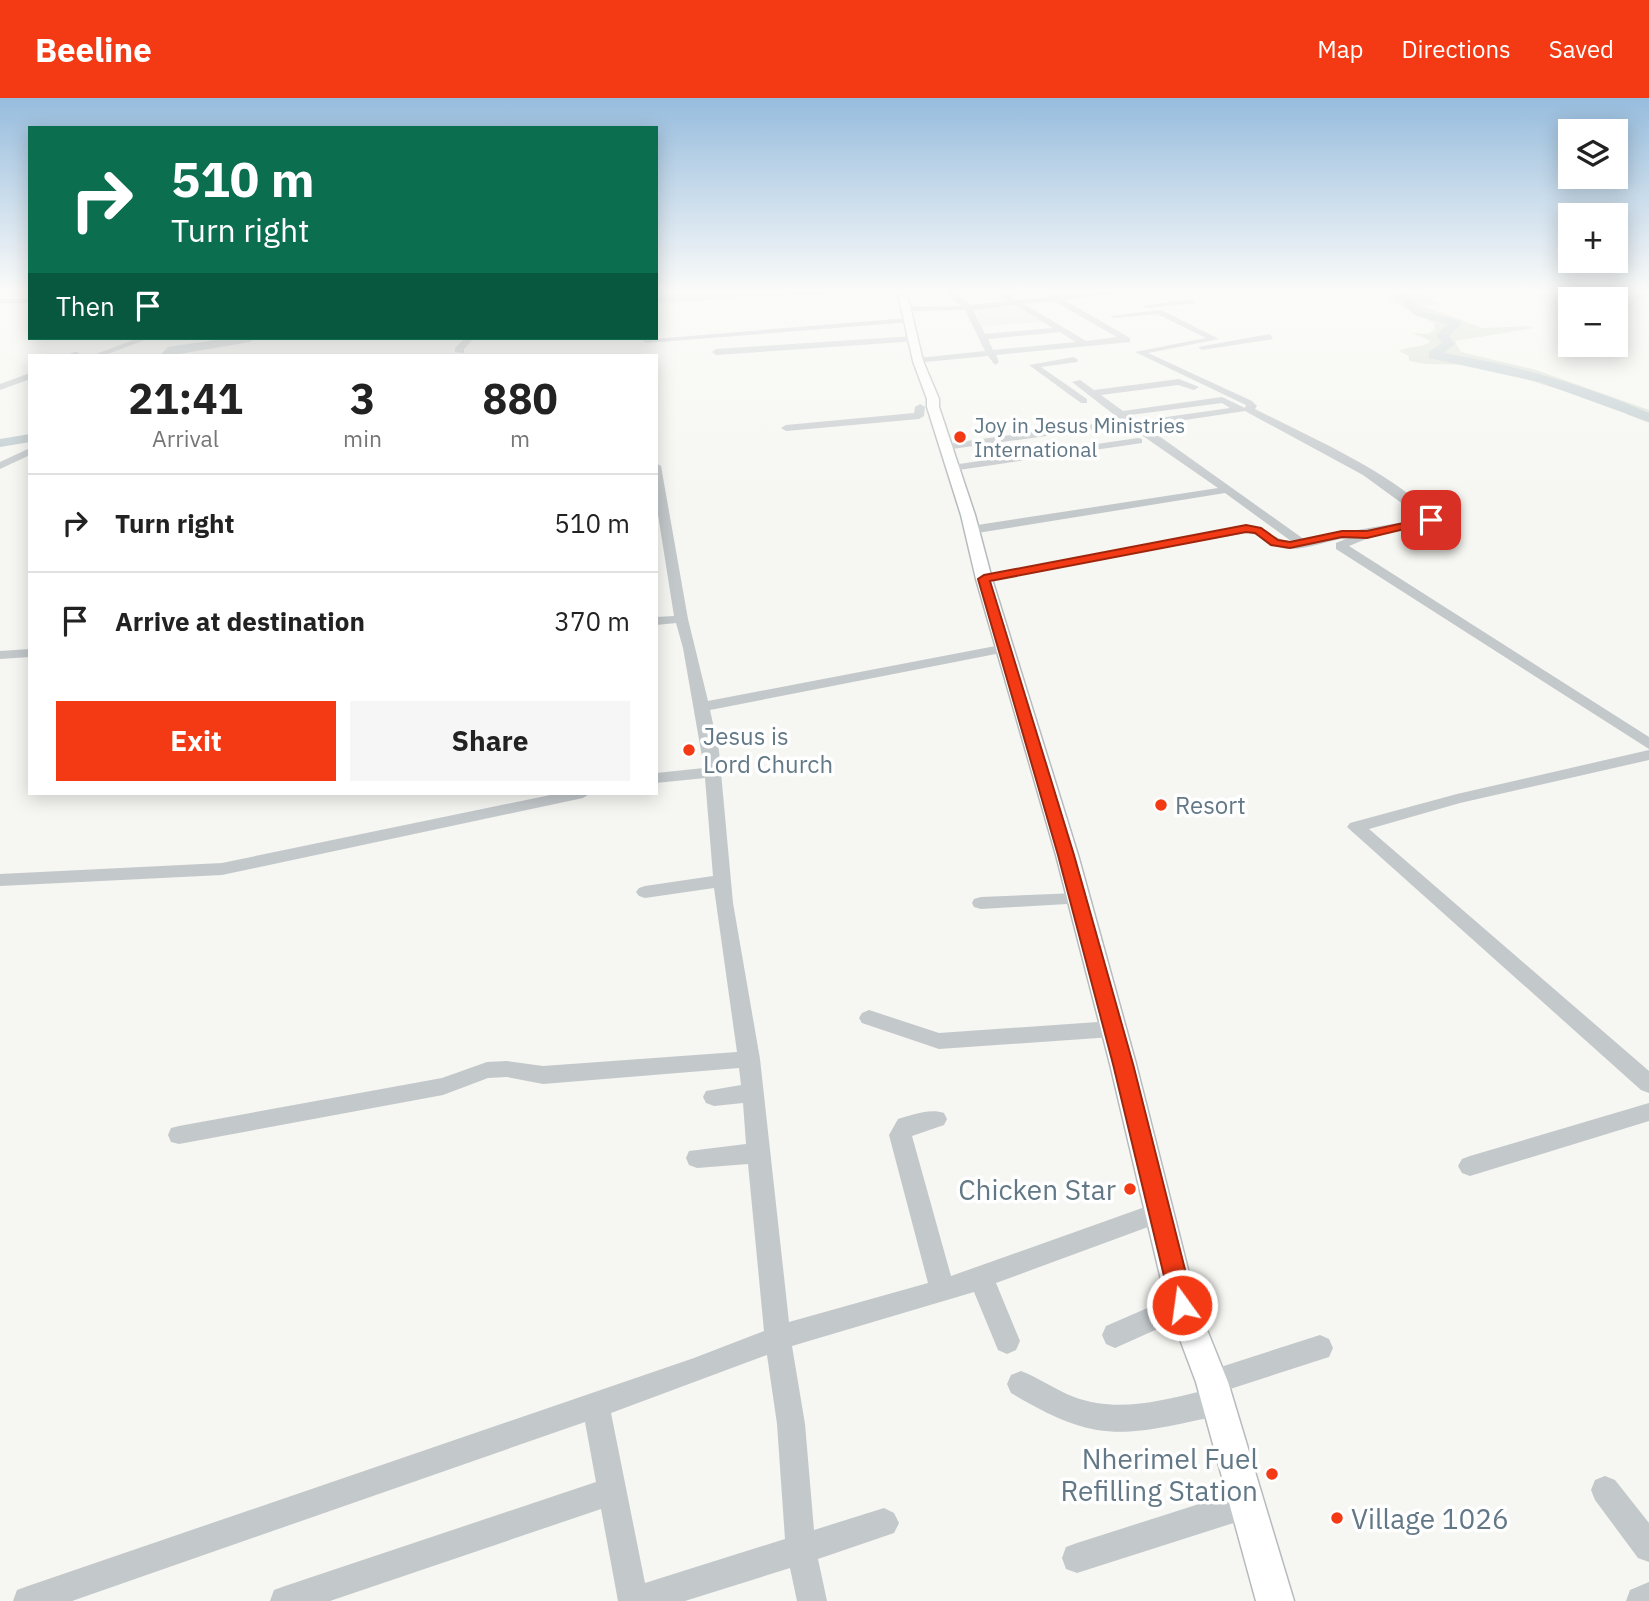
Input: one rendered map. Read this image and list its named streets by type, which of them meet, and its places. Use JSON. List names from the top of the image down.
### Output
{
  "places": [
    "Joy in Jesus Ministries International",
    "Jesus is Lord Church",
    "Resort",
    "Chicken Star",
    "Nherimel Fuel Refilling Station",
    "Village 1026"
  ],
  "page": {
    "header": "Beeline",
    "nav": ["Map", "Directions", "Saved"],
    "map_buttons": ["+", "−"],
    "turn": ["510 m", "Turn right"],
    "then": "Then",
    "eta": [
      "21:41",
      "Arrival",
      "3",
      "min",
      "880",
      "m"
    ],
    "list": [
      {
        "name": "Turn right",
        "value": "510 m"
      },
      {
        "name": "Arrive at destination",
        "value": "370 m"
      }
    ],
    "buttons": ["Exit", "Share"]
  }
}
